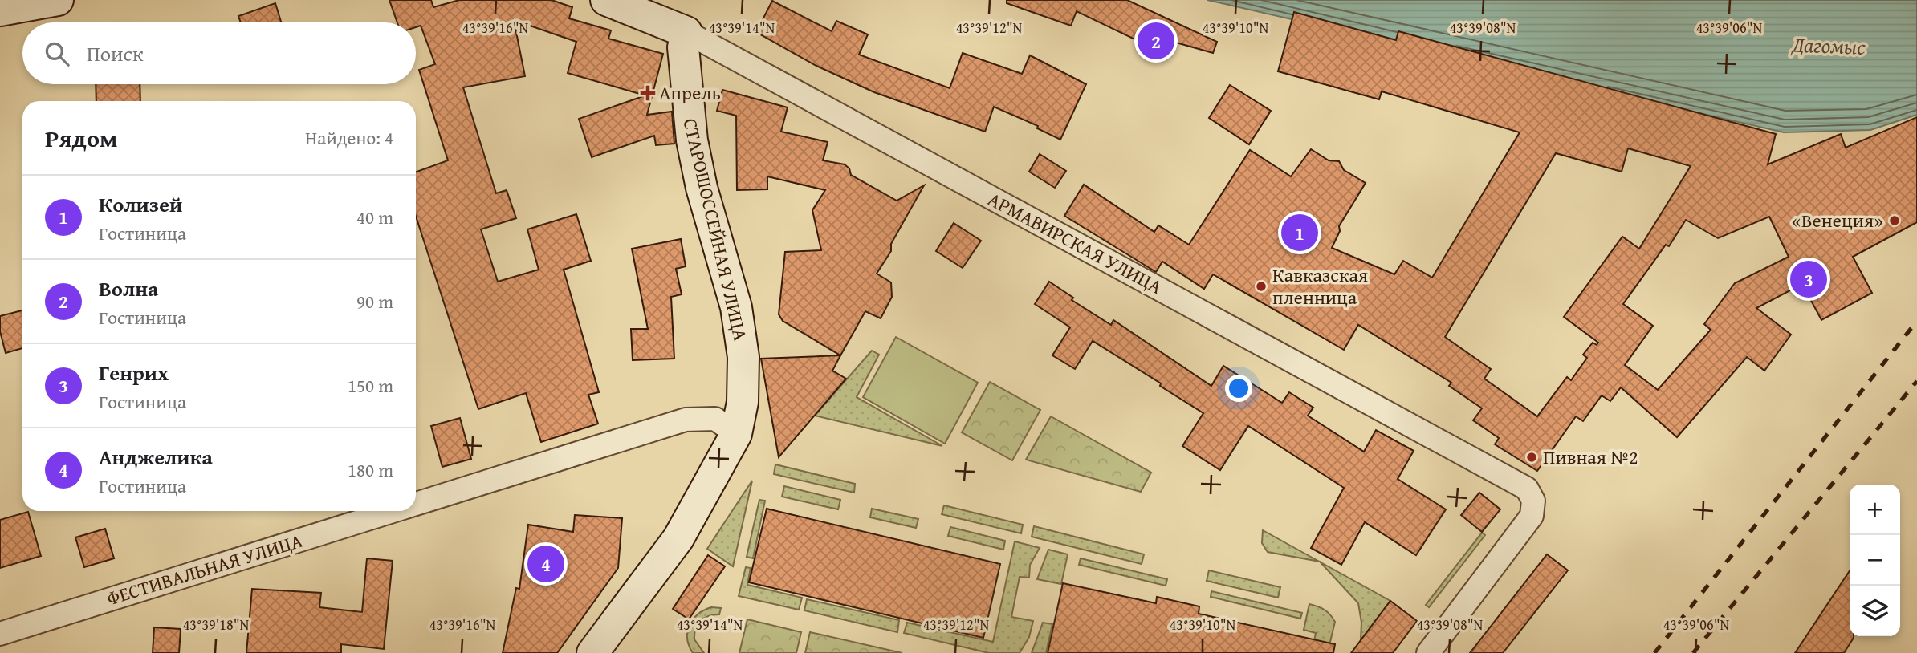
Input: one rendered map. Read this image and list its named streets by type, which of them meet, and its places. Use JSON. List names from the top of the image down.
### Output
{
  "streets": {
    "street": ["СТАРОШОССЕЙНАЯ УЛИЦА", "АРМАВИРСКАЯ УЛИЦА", "ФЕСТИВАЛЬНАЯ УЛИЦА"]
  },
  "crossings": [
    ["СТАРОШОССЕЙНАЯ УЛИЦА", "АРМАВИРСКАЯ УЛИЦА"],
    ["СТАРОШОССЕЙНАЯ УЛИЦА", "ФЕСТИВАЛЬНАЯ УЛИЦА"]
  ],
  "water": ["Дагомыс"],
  "places": {
    "health": ["Апрель"],
    "other": ["«Венеция»", "Кавказская пленница", "Пивная №2"]
  },
  "page": {
    "pins": [
      "2",
      "1",
      "3",
      "4"
    ],
    "search": "Поиск",
    "heading": ["Рядом", "Найдено: 4"],
    "list": [
      {
        "mark": "1",
        "name": "Колизей",
        "note": "Гостиница",
        "value": "40 m"
      },
      {
        "mark": "2",
        "name": "Волна",
        "note": "Гостиница",
        "value": "90 m"
      },
      {
        "mark": "3",
        "name": "Генрих",
        "note": "Гостиница",
        "value": "150 m"
      },
      {
        "mark": "4",
        "name": "Анджелика",
        "note": "Гостиница",
        "value": "180 m"
      }
    ],
    "map_buttons": ["+", "−"]
  },
  "coordinates": [
    "43°39'16\"N",
    "43°39'14\"N",
    "43°39'12\"N",
    "43°39'10\"N",
    "43°39'08\"N",
    "43°39'06\"N",
    "43°39'18\"N"
  ]
}
